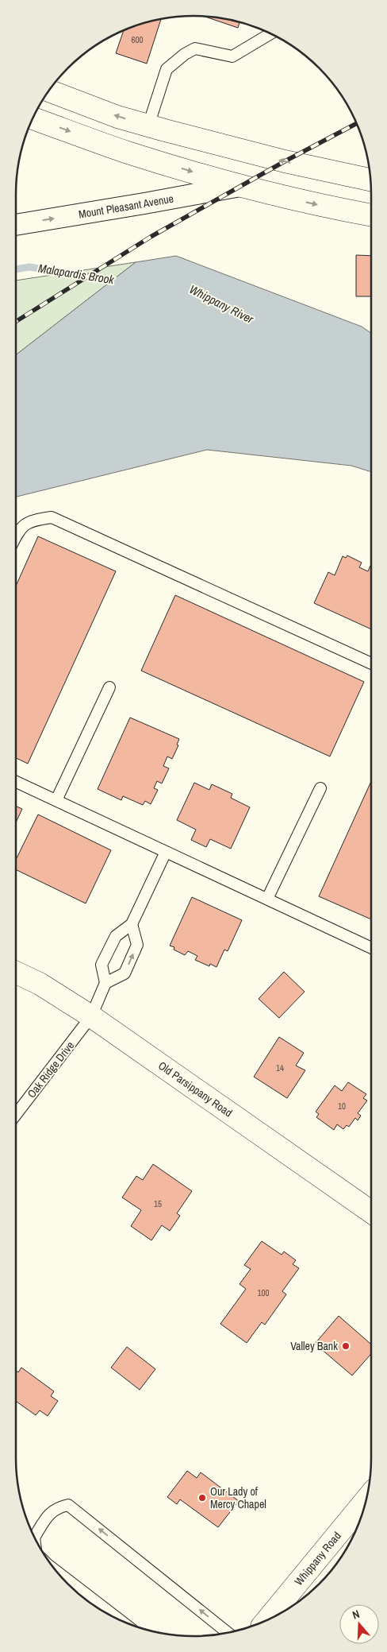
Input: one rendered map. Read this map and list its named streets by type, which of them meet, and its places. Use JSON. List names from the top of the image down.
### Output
{
  "streets": {
    "main road": ["Old Parsippany Road", "Whippany Road"],
    "street": ["Mount Pleasant Avenue"],
    "lane": ["Oak Ridge Drive"]
  },
  "crossings": [
    ["Oak Ridge Drive", "Old Parsippany Road"]
  ],
  "one_way": ["Mount Pleasant Avenue"],
  "water": ["Malapardis Brook", "Whippany River"],
  "places": ["Valley Bank", "Our Lady of Mercy Chapel"],
  "house_numbers": [
    "600",
    "14",
    "10",
    "15",
    "100"
  ],
  "north": "top"
}
